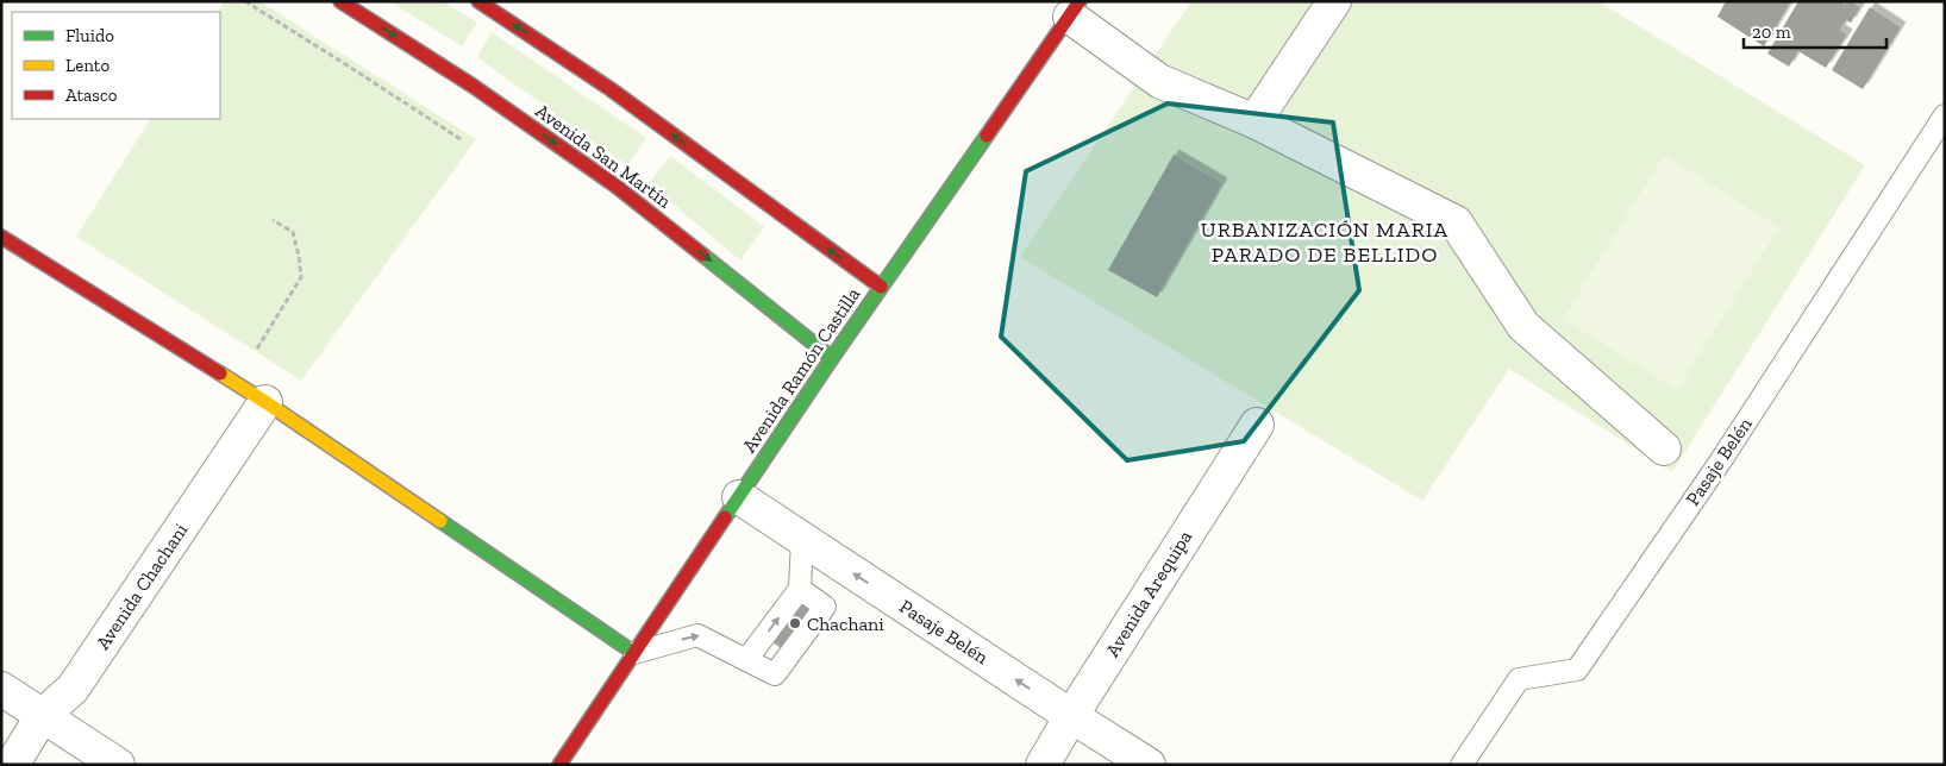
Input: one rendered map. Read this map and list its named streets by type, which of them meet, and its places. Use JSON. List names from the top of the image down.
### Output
{
  "streets": {
    "main road": ["Avenida San Martín", "Avenida Ramón Castilla"],
    "street": ["Pasaje Belén", "Avenida Chachani", "Avenida Arequipa"]
  },
  "crossings": [
    ["Avenida San Martín", "Avenida Ramón Castilla"],
    ["Avenida Ramón Castilla", "Pasaje Belén"],
    ["Pasaje Belén", "Avenida Arequipa"]
  ],
  "districts": ["URBANIZACIÓN MARIA PARADO DE BELLIDO"],
  "places": ["Chachani"],
  "legend": ["Fluido", "Lento", "Atasco"],
  "scale_bar": "20 m"
}
